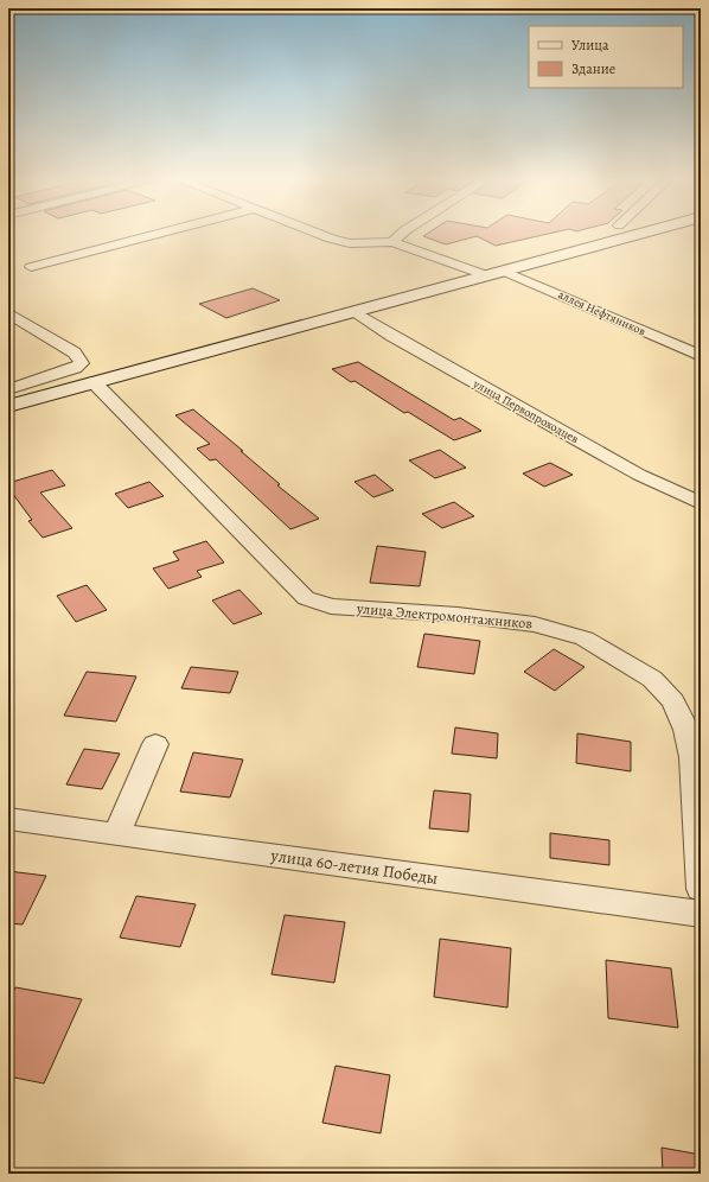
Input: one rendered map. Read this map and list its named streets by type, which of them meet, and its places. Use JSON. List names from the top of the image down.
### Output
{
  "streets": {
    "street": [
      "аллея Нефтяников",
      "улица Первопроходцев",
      "улица Электромонтажников",
      "улица 60-летия Победы"
    ]
  },
  "legend": ["Улица", "Здание"]
}
